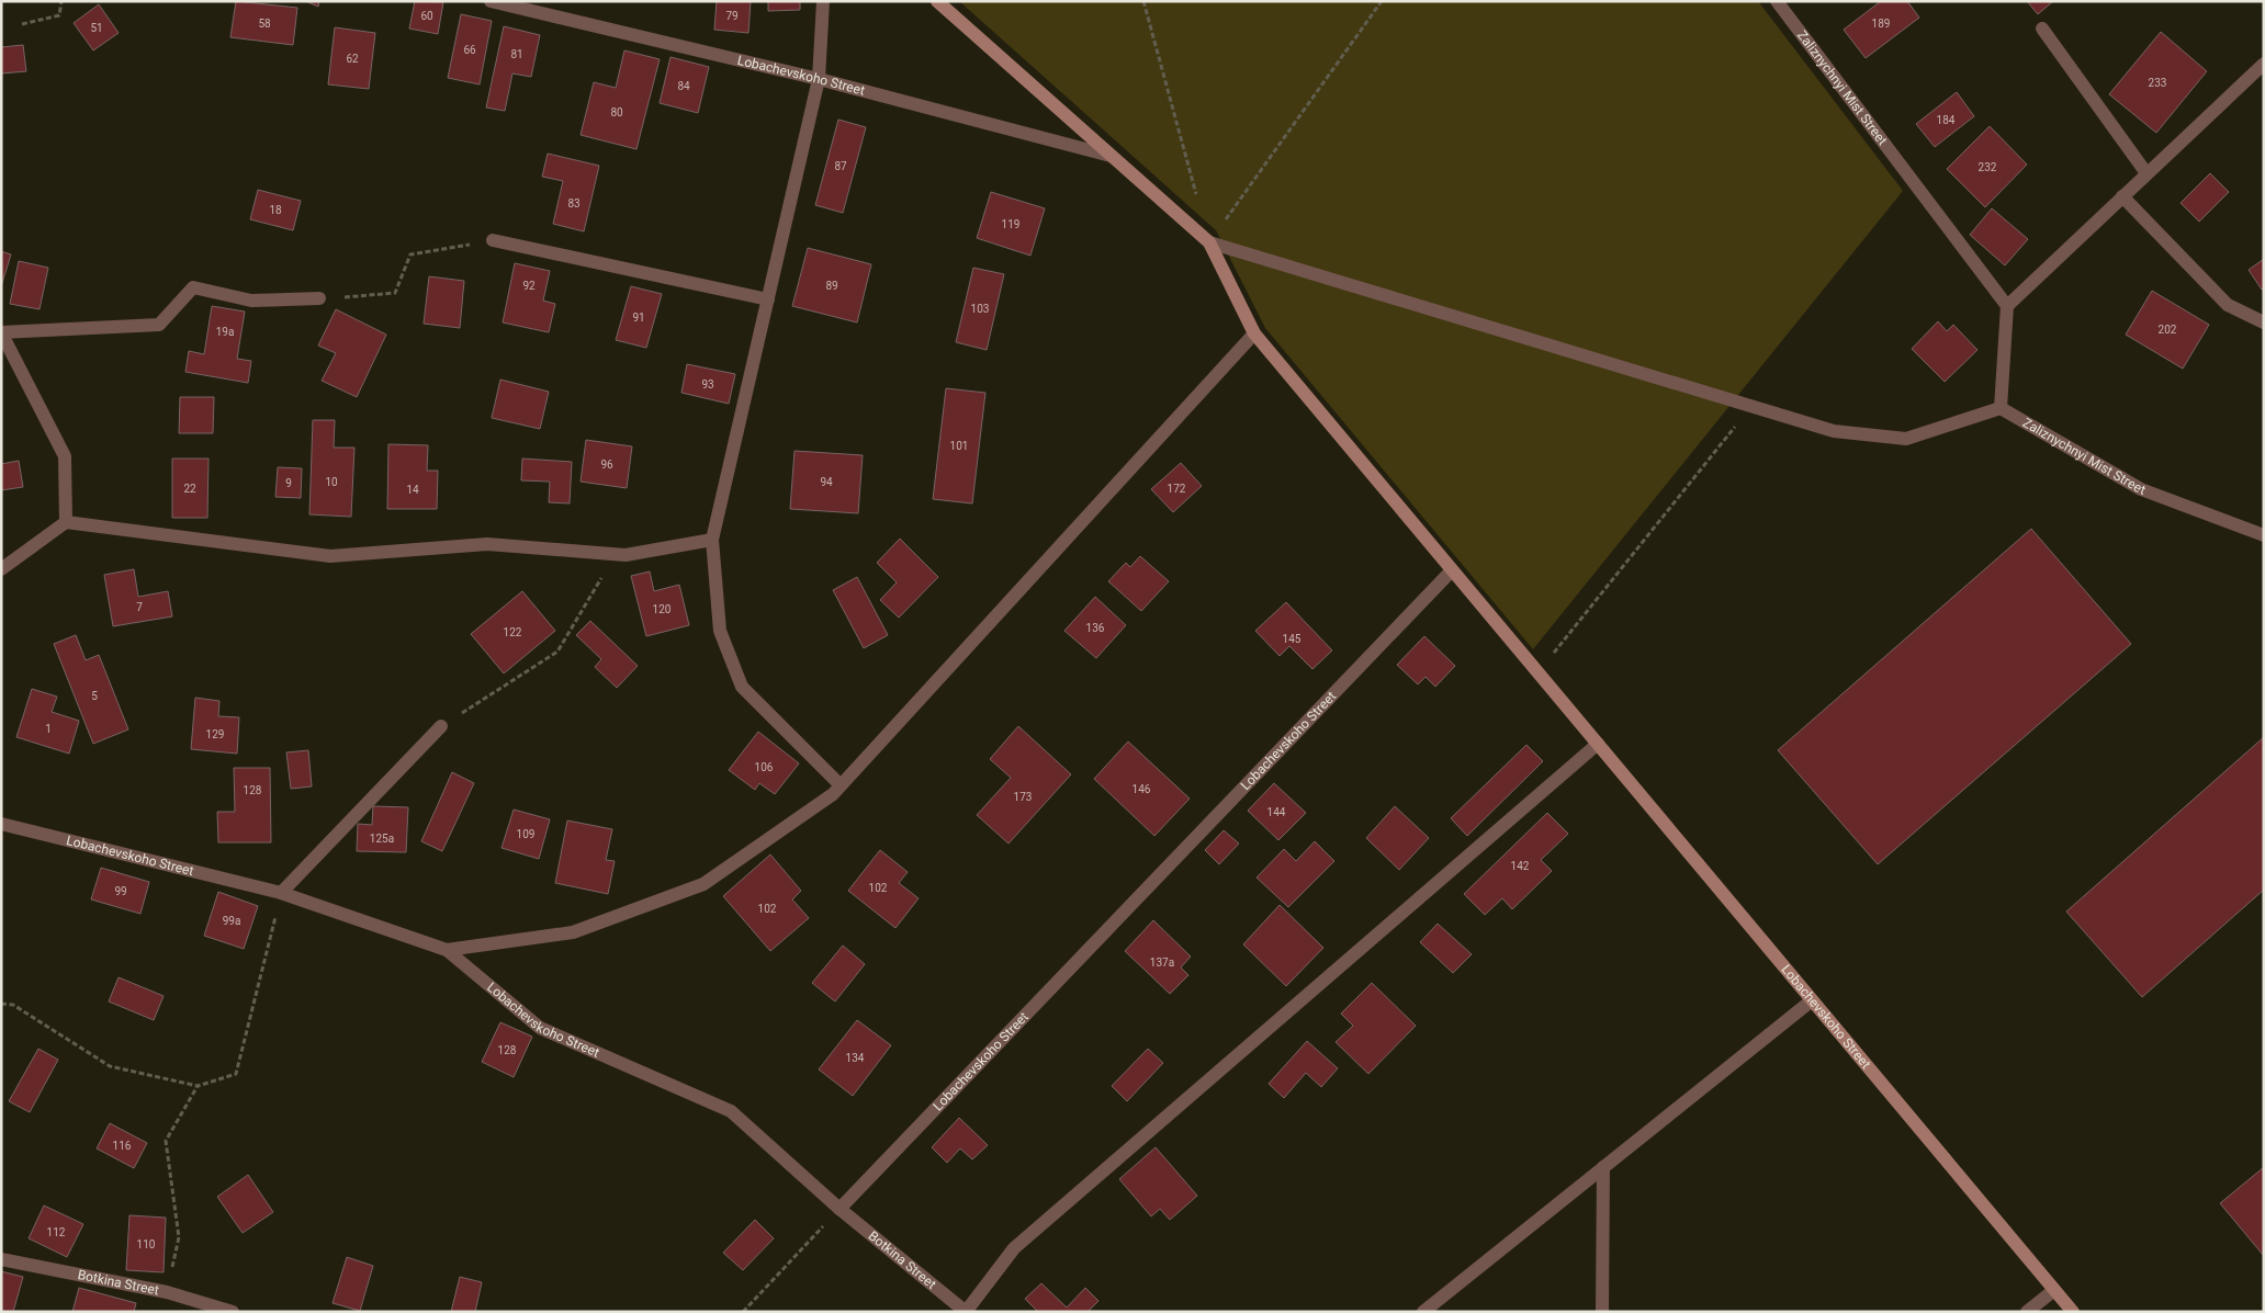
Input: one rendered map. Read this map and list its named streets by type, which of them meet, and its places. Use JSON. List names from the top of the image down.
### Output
{
  "streets": {
    "street": ["Lobachevskoho Street", "Zaliznychnyi Mist Street", "Botkina Street"]
  },
  "crossings": [
    ["Lobachevskoho Street", "Botkina Street"]
  ],
  "house_numbers": [
    "60",
    "79",
    "58",
    "189",
    "51",
    "66",
    "81",
    "62",
    "233",
    "84",
    "80",
    "184",
    "87",
    "232",
    "83",
    "18",
    "119",
    "92",
    "89",
    "103",
    "91",
    "202",
    "19а",
    "93",
    "101",
    "96",
    "10",
    "94",
    "9",
    "22",
    "172",
    "14",
    "7",
    "120",
    "136",
    "122",
    "145",
    "5",
    "1",
    "129",
    "106",
    "146",
    "128",
    "173",
    "144",
    "109",
    "125а",
    "142",
    "102",
    "99",
    "102",
    "99а",
    "137а",
    "128",
    "134",
    "116",
    "112",
    "110"
  ]
}
